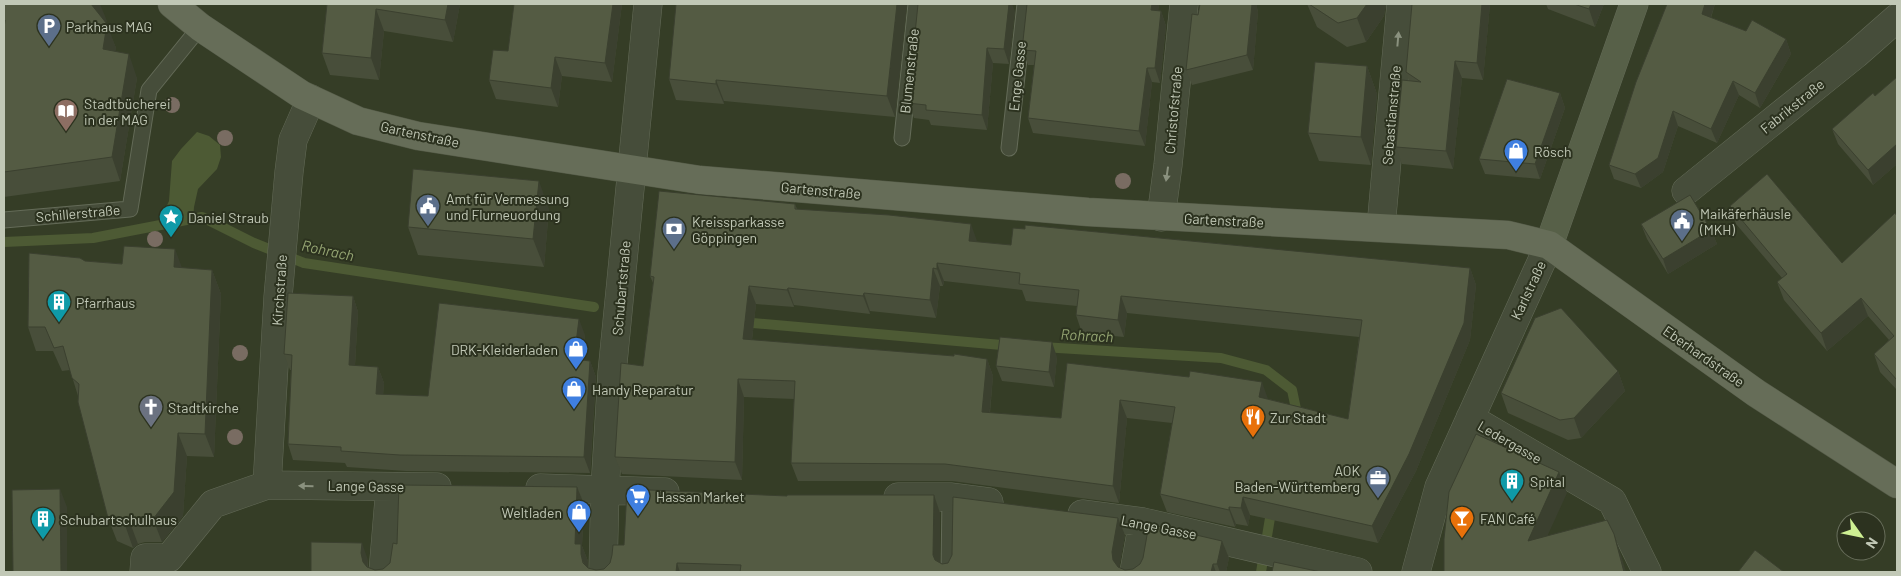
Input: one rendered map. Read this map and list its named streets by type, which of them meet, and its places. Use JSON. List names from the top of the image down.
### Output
{
  "streets": {
    "main road": ["Gartenstraße", "Karlstraße", "Eberhardstraße"],
    "street": [
      "Fabrikstraße",
      "Christofstraße",
      "Sebastianstraße",
      "Schubartstraße",
      "Kirchstraße",
      "Ledergasse",
      "Lange Gasse"
    ],
    "lane": ["Blumenstraße", "Enge Gasse", "Schillerstraße"]
  },
  "crossings": [
    ["Christofstraße", "Gartenstraße"],
    ["Sebastianstraße", "Gartenstraße"],
    ["Gartenstraße", "Schillerstraße"],
    ["Gartenstraße", "Schubartstraße"],
    ["Gartenstraße", "Kirchstraße"],
    ["Gartenstraße", "Eberhardstraße"],
    ["Kirchstraße", "Lange Gasse"],
    ["Karlstraße", "Eberhardstraße"],
    ["Karlstraße", "Ledergasse"]
  ],
  "one_way": ["Christofstraße", "Sebastianstraße"],
  "water": ["Rohrach"],
  "places": {
    "parking": ["Parkhaus MAG"],
    "library": ["Stadtbücherei in der MAG"],
    "shop": [
      "Rösch",
      "DRK-Kleiderladen",
      "Handy Reparatur",
      "Weltladen"
    ],
    "public building": ["Amt für Vermessung und Flurneuordung", "Maikäferhäusle (MKH)"],
    "place": ["Daniel Straub"],
    "bank": ["Kreissparkasse Göppingen"],
    "building": ["Pfarrhaus", "Spital", "Schubartschulhaus"],
    "church": ["Stadtkirche"],
    "restaurant": ["Zur Stadt"],
    "office": ["AOK Baden-Württemberg"],
    "supermarket": ["Hassan Market"],
    "bar": ["FAN Café"]
  },
  "north": "bottom right"
}
